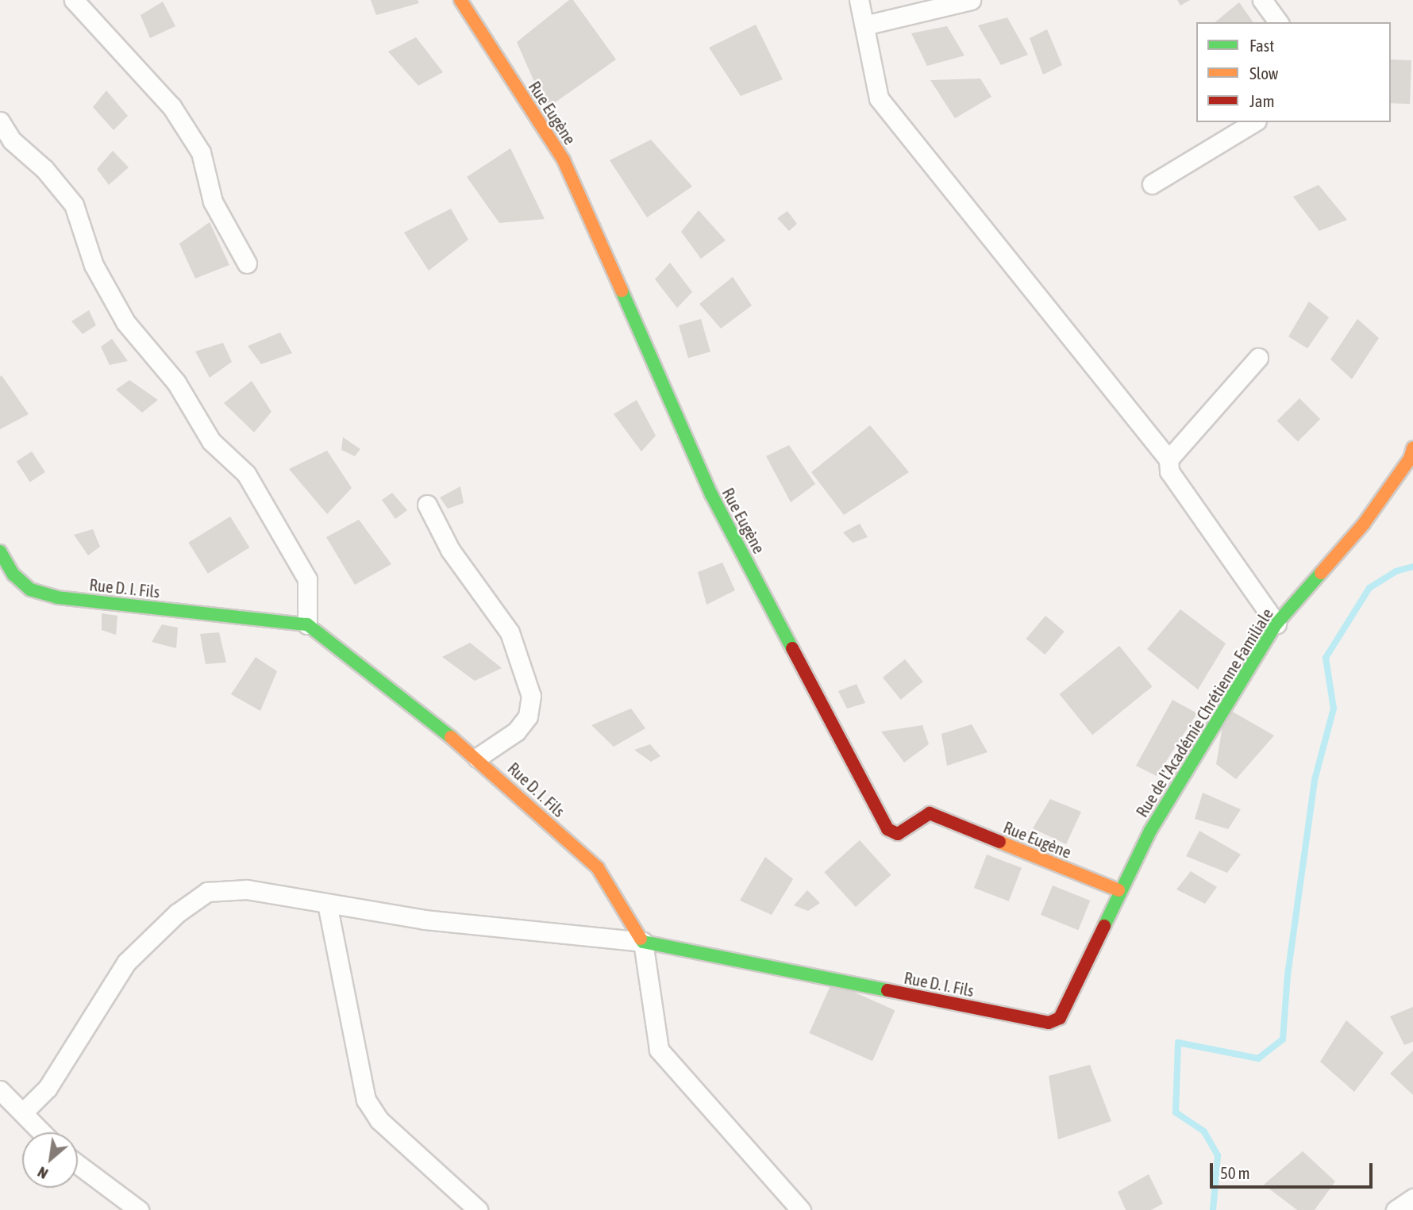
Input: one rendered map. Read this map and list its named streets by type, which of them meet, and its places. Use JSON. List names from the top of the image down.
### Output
{
  "streets": {
    "street": ["Rue Eugène", "Rue D. I. Fils", "Rue de l'Académie Chrétienne Familiale"]
  },
  "crossings": [
    ["Rue Eugène", "Rue de l'Académie Chrétienne Familiale"],
    ["Rue D. I. Fils", "Rue de l'Académie Chrétienne Familiale"]
  ],
  "legend": ["Fast", "Slow", "Jam"],
  "scale_bar": "50 m",
  "north": "bottom left"
}
